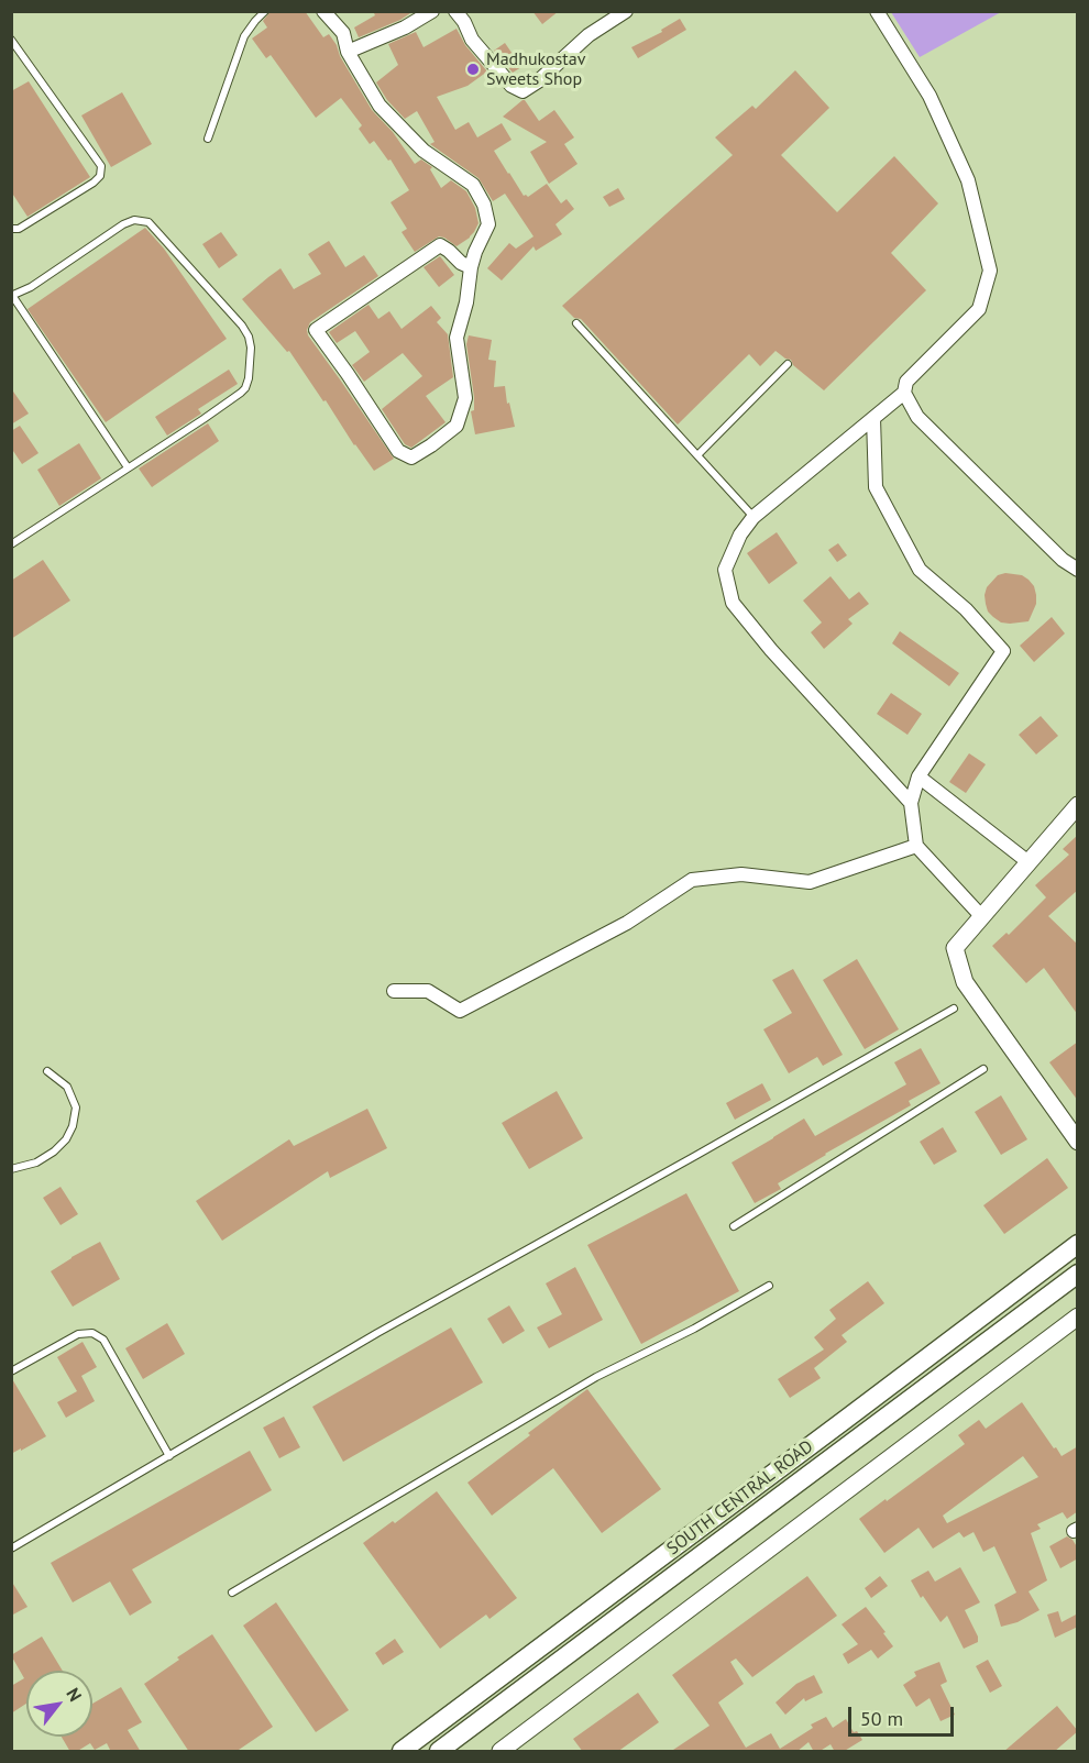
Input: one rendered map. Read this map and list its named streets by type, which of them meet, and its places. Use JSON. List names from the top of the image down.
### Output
{
  "streets": {
    "main road": ["SOUTH CENTRAL ROAD"]
  },
  "places": ["Madhukostav Sweets Shop"],
  "scale_bar": "50 m",
  "north": "top right"
}
